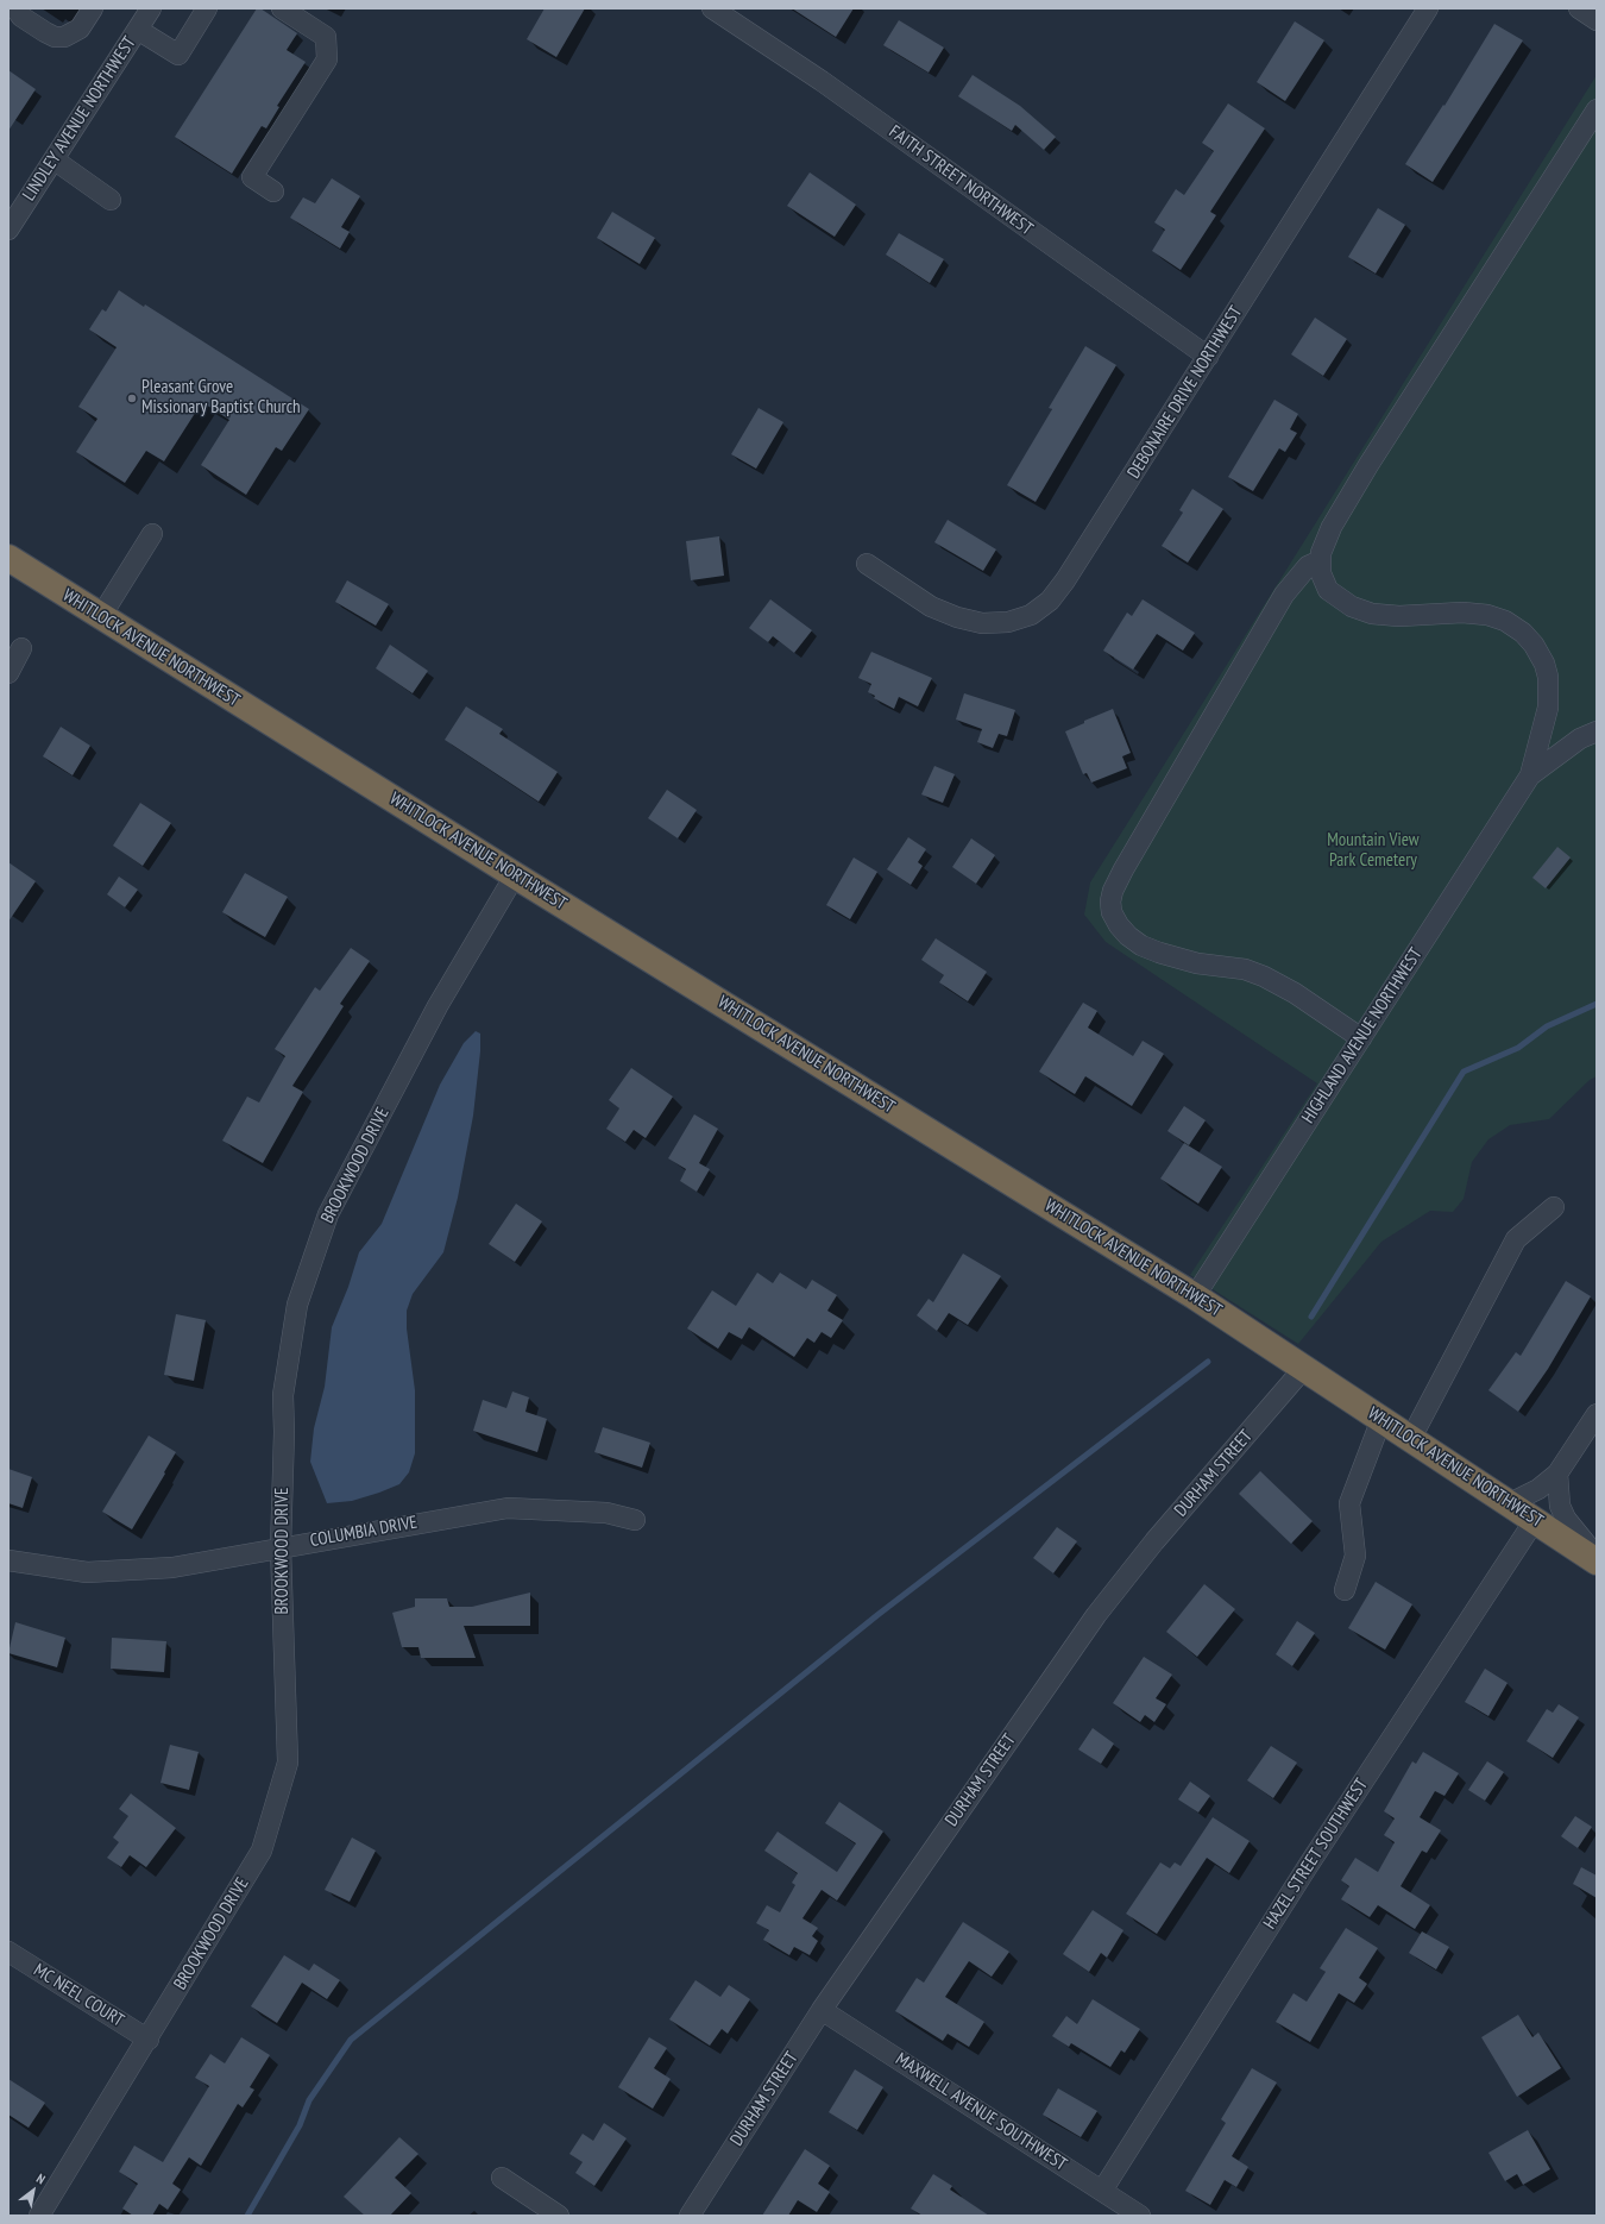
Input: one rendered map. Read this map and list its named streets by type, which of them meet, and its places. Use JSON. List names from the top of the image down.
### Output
{
  "streets": {
    "highway": ["WHITLOCK AVENUE NORTHWEST"],
    "street": [
      "LINDLEY AVENUE NORTHWEST",
      "FAITH STREET NORTHWEST",
      "DEBONAIRE DRIVE NORTHWEST",
      "HIGHLAND AVENUE NORTHWEST",
      "BROOKWOOD DRIVE",
      "DURHAM STREET",
      "COLUMBIA DRIVE",
      "HAZEL STREET SOUTHWEST",
      "MC NEEL COURT",
      "MAXWELL AVENUE SOUTHWEST"
    ]
  },
  "crossings": [
    ["FAITH STREET NORTHWEST", "DEBONAIRE DRIVE NORTHWEST"],
    ["WHITLOCK AVENUE NORTHWEST", "HIGHLAND AVENUE NORTHWEST"],
    ["WHITLOCK AVENUE NORTHWEST", "BROOKWOOD DRIVE"],
    ["WHITLOCK AVENUE NORTHWEST", "DURHAM STREET"],
    ["WHITLOCK AVENUE NORTHWEST", "HAZEL STREET SOUTHWEST"],
    ["BROOKWOOD DRIVE", "COLUMBIA DRIVE"],
    ["BROOKWOOD DRIVE", "MC NEEL COURT"],
    ["DURHAM STREET", "MAXWELL AVENUE SOUTHWEST"],
    ["HAZEL STREET SOUTHWEST", "MAXWELL AVENUE SOUTHWEST"]
  ],
  "parks": ["Mountain View Park Cemetery"],
  "places": ["Pleasant Grove Missionary Baptist Church"],
  "north": "top right"
}
